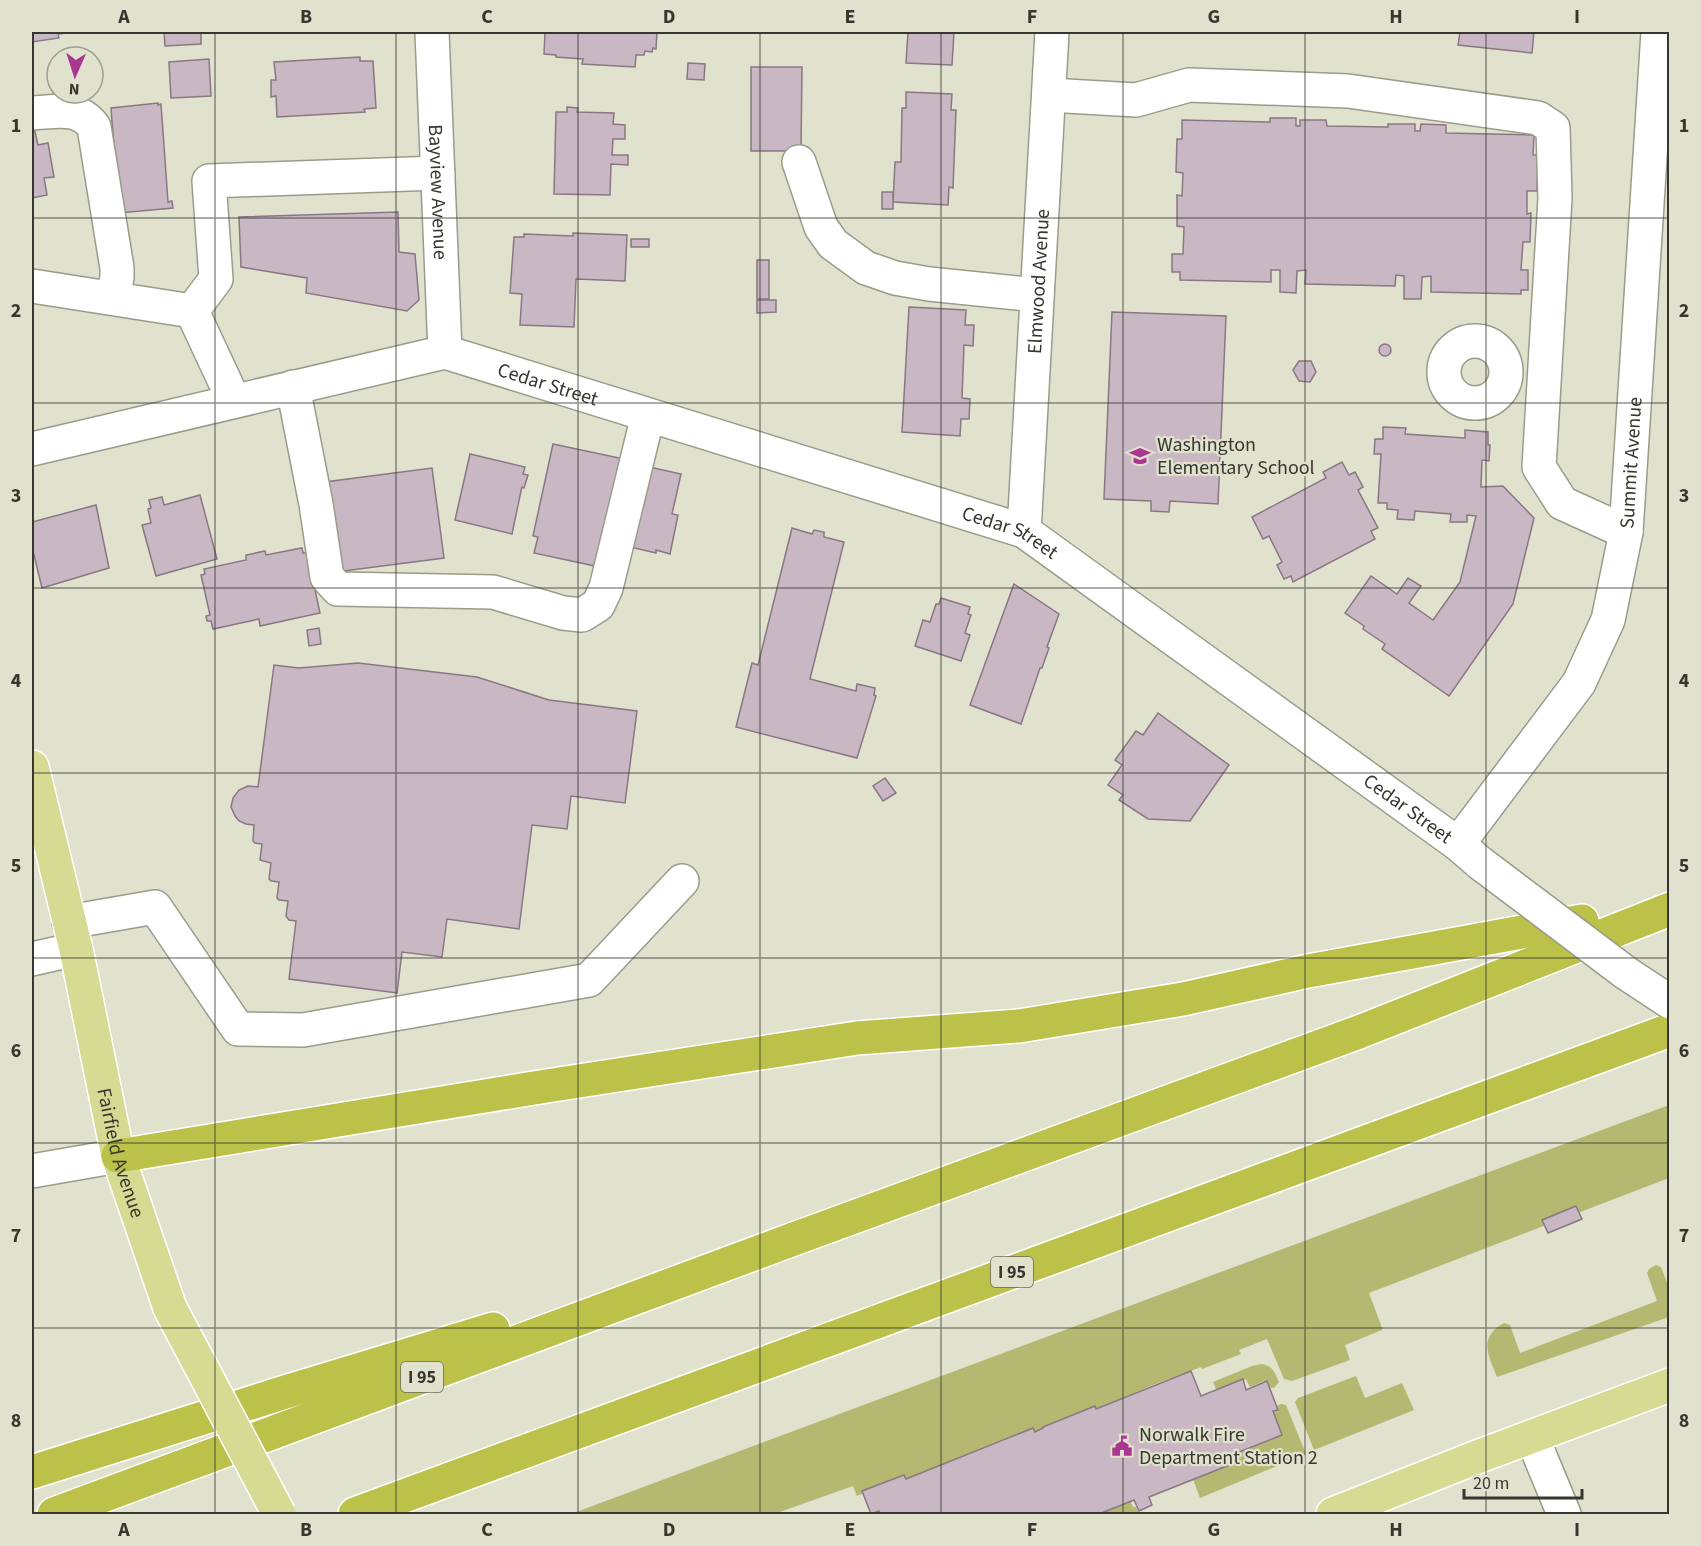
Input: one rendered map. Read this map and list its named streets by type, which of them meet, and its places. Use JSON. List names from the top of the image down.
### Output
{
  "streets": {
    "highway": ["I 95"],
    "main road": ["Fairfield Avenue"],
    "street": [
      "Bayview Avenue",
      "Elmwood Avenue",
      "Cedar Street",
      "Summit Avenue"
    ]
  },
  "crossings": [
    ["Bayview Avenue", "Cedar Street"],
    ["Elmwood Avenue", "Cedar Street"],
    ["Cedar Street", "Summit Avenue"]
  ],
  "places": {
    "school or university": ["Washington Elementary School"],
    "public building": ["Norwalk Fire Department Station 2"]
  },
  "scale_bar": "20 m",
  "north": "bottom",
  "grid": {
    "columns": [
      "A",
      "B",
      "C",
      "D",
      "E",
      "F",
      "G",
      "H",
      "I"
    ],
    "rows": [
      "1",
      "2",
      "3",
      "4",
      "5",
      "6",
      "7",
      "8"
    ]
  }
}
